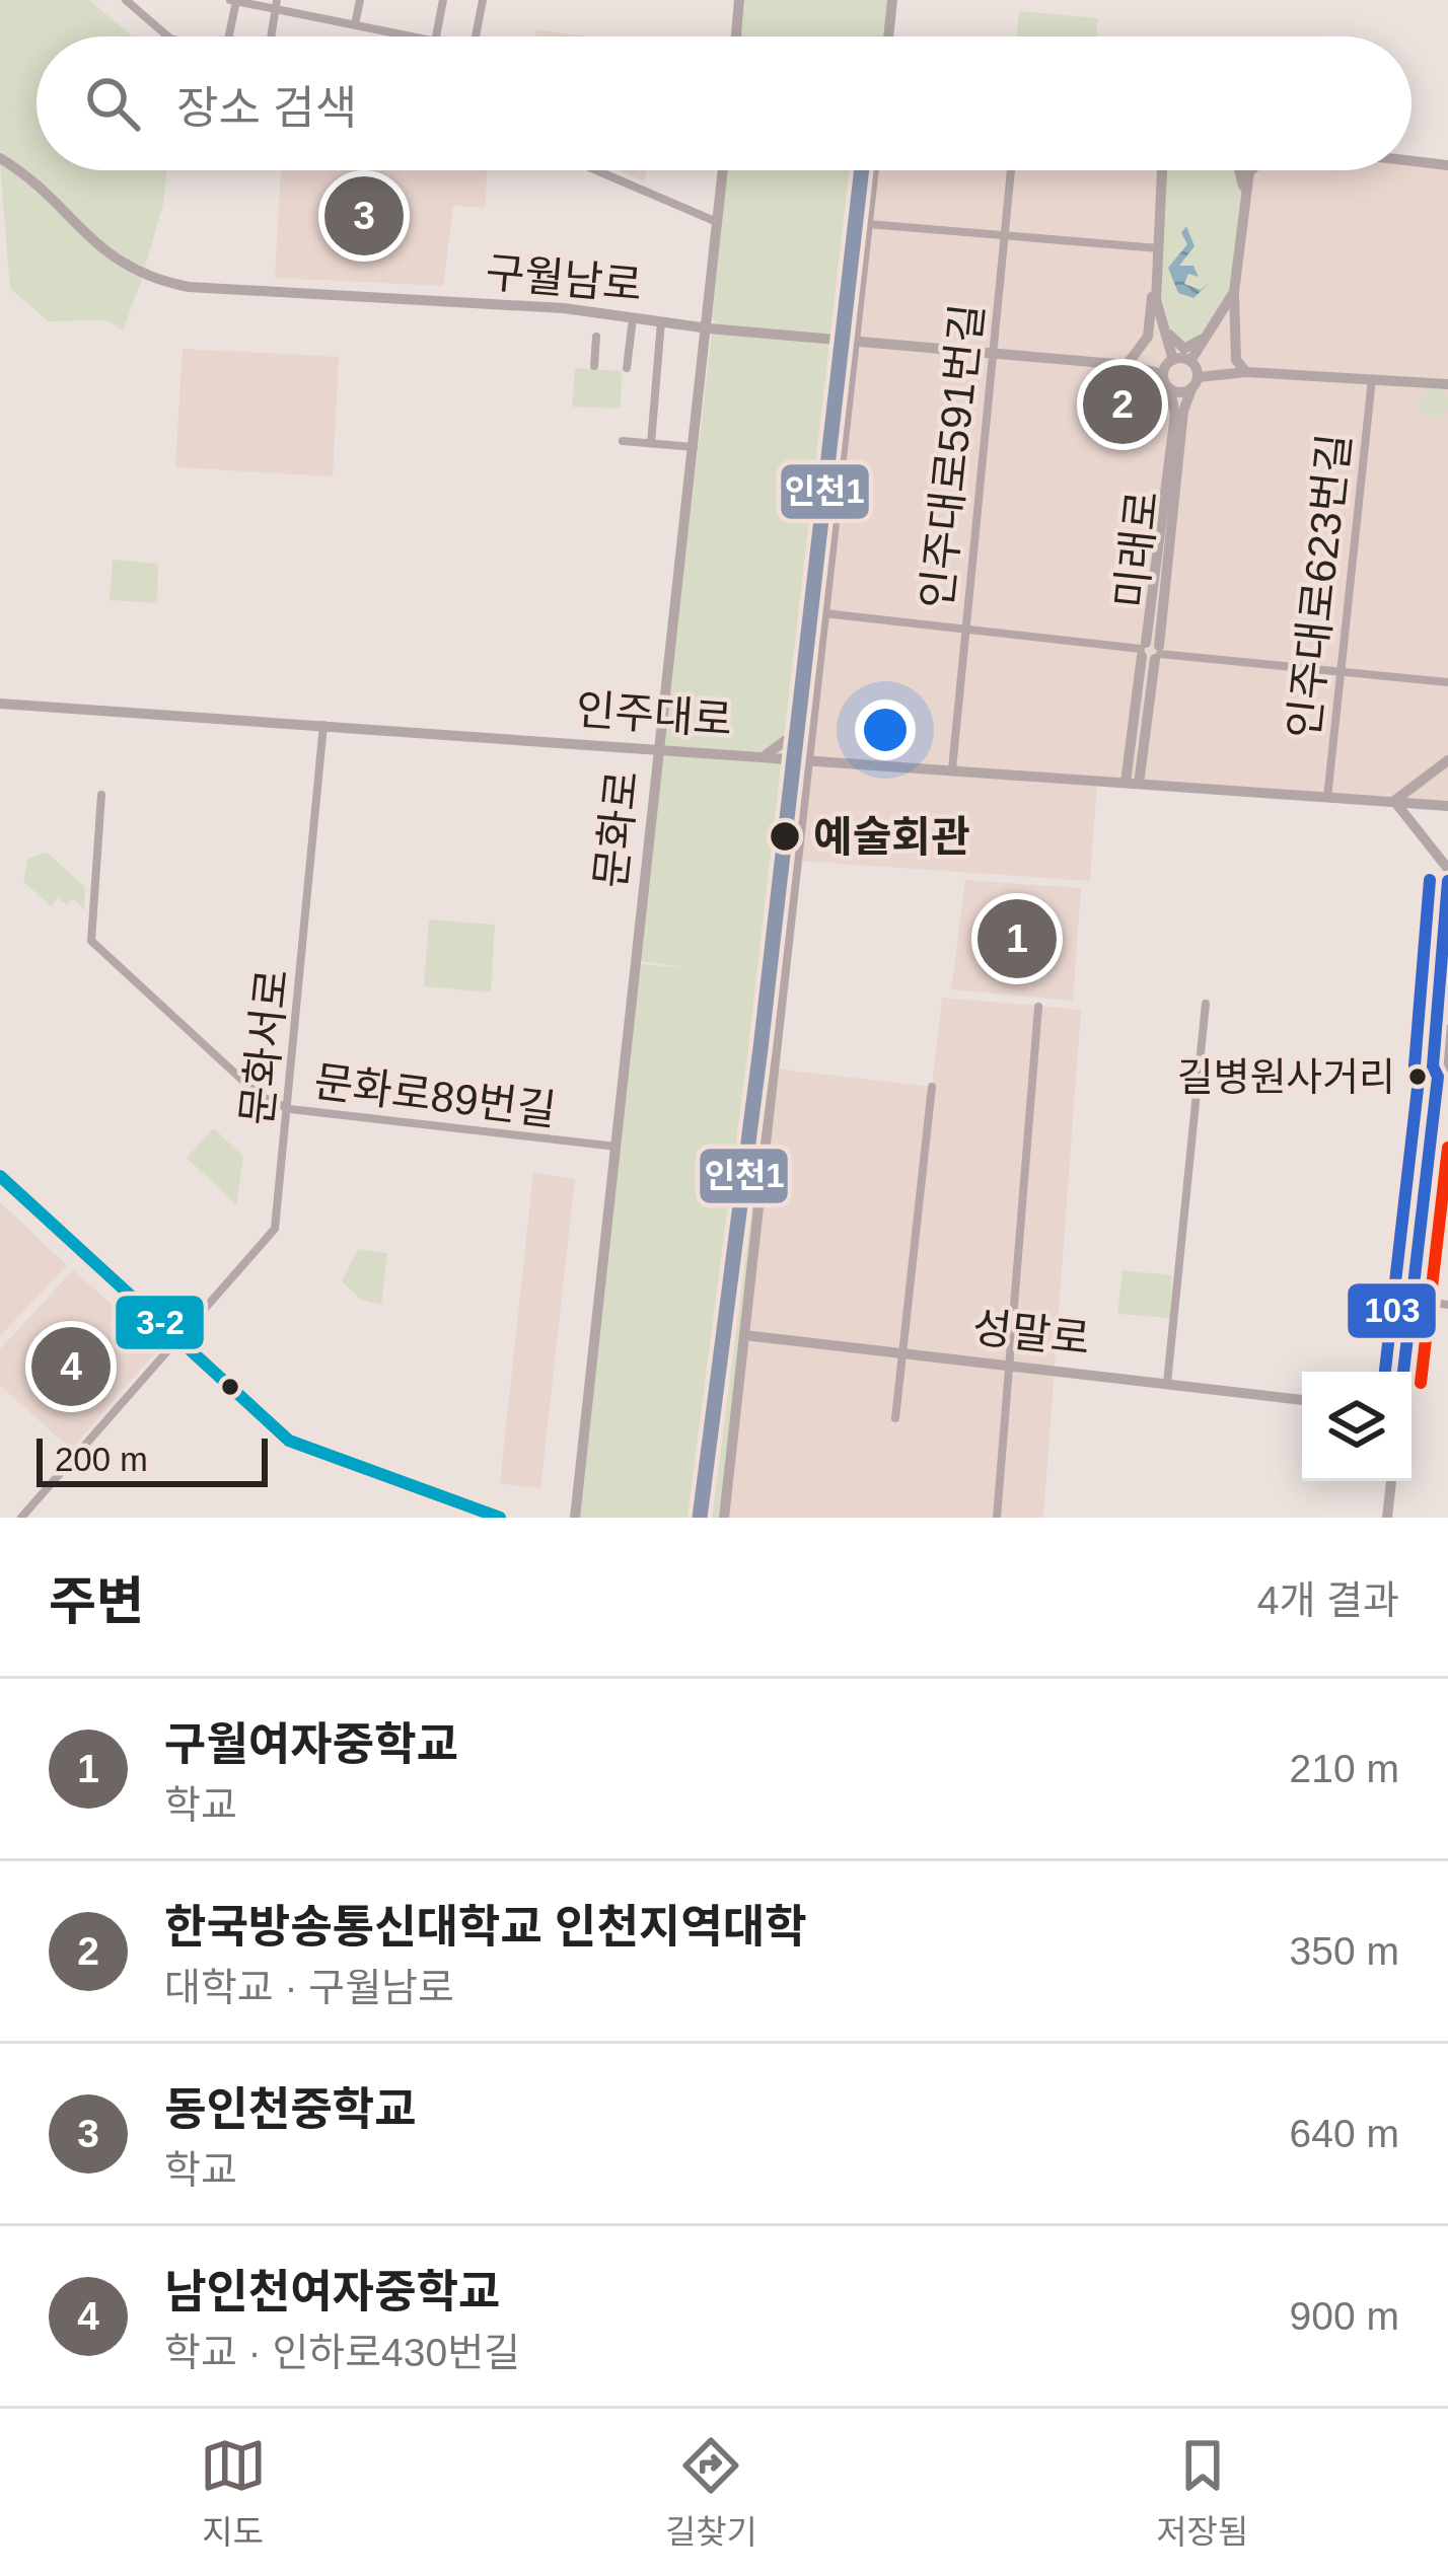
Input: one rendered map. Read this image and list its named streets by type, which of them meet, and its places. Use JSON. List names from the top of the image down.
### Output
{
  "streets": {
    "main road": [
      "구월남로",
      "미래로",
      "인주대로",
      "문화로",
      "성말로"
    ],
    "street": [
      "인주대로591번길",
      "인주대로623번길",
      "문화서로",
      "문화로89번길"
    ]
  },
  "crossings": [
    ["구월남로", "인주대로591번길"],
    ["구월남로", "문화로"],
    ["인주대로591번길", "인주대로"],
    ["미래로", "인주대로"],
    ["인주대로623번길", "인주대로"],
    ["인주대로", "문화로"],
    ["인주대로", "문화서로"],
    ["문화로", "문화로89번길"],
    ["문화서로", "문화로89번길"]
  ],
  "places": ["예술회관", "길병원사거리"],
  "lines": ["transit line 인천1", "transit line 103", "transit line 3-2"],
  "scale_bar": "200 m",
  "page": {
    "search": "장소 검색",
    "pins": [
      "3",
      "2",
      "1",
      "4"
    ],
    "scale": "200 m",
    "heading": ["주변", "4개 결과"],
    "list": [
      {
        "mark": "1",
        "name": "구월여자중학교",
        "note": "학교",
        "value": "210 m"
      },
      {
        "mark": "2",
        "name": "한국방송통신대학교 인천지역대학",
        "note": "대학교 · 구월남로",
        "value": "350 m"
      },
      {
        "mark": "3",
        "name": "동인천중학교",
        "note": "학교",
        "value": "640 m"
      },
      {
        "mark": "4",
        "name": "남인천여자중학교",
        "note": "학교 · 인하로430번길",
        "value": "900 m"
      }
    ],
    "nav": ["지도", "길찾기", "저장됨"]
  }
}
